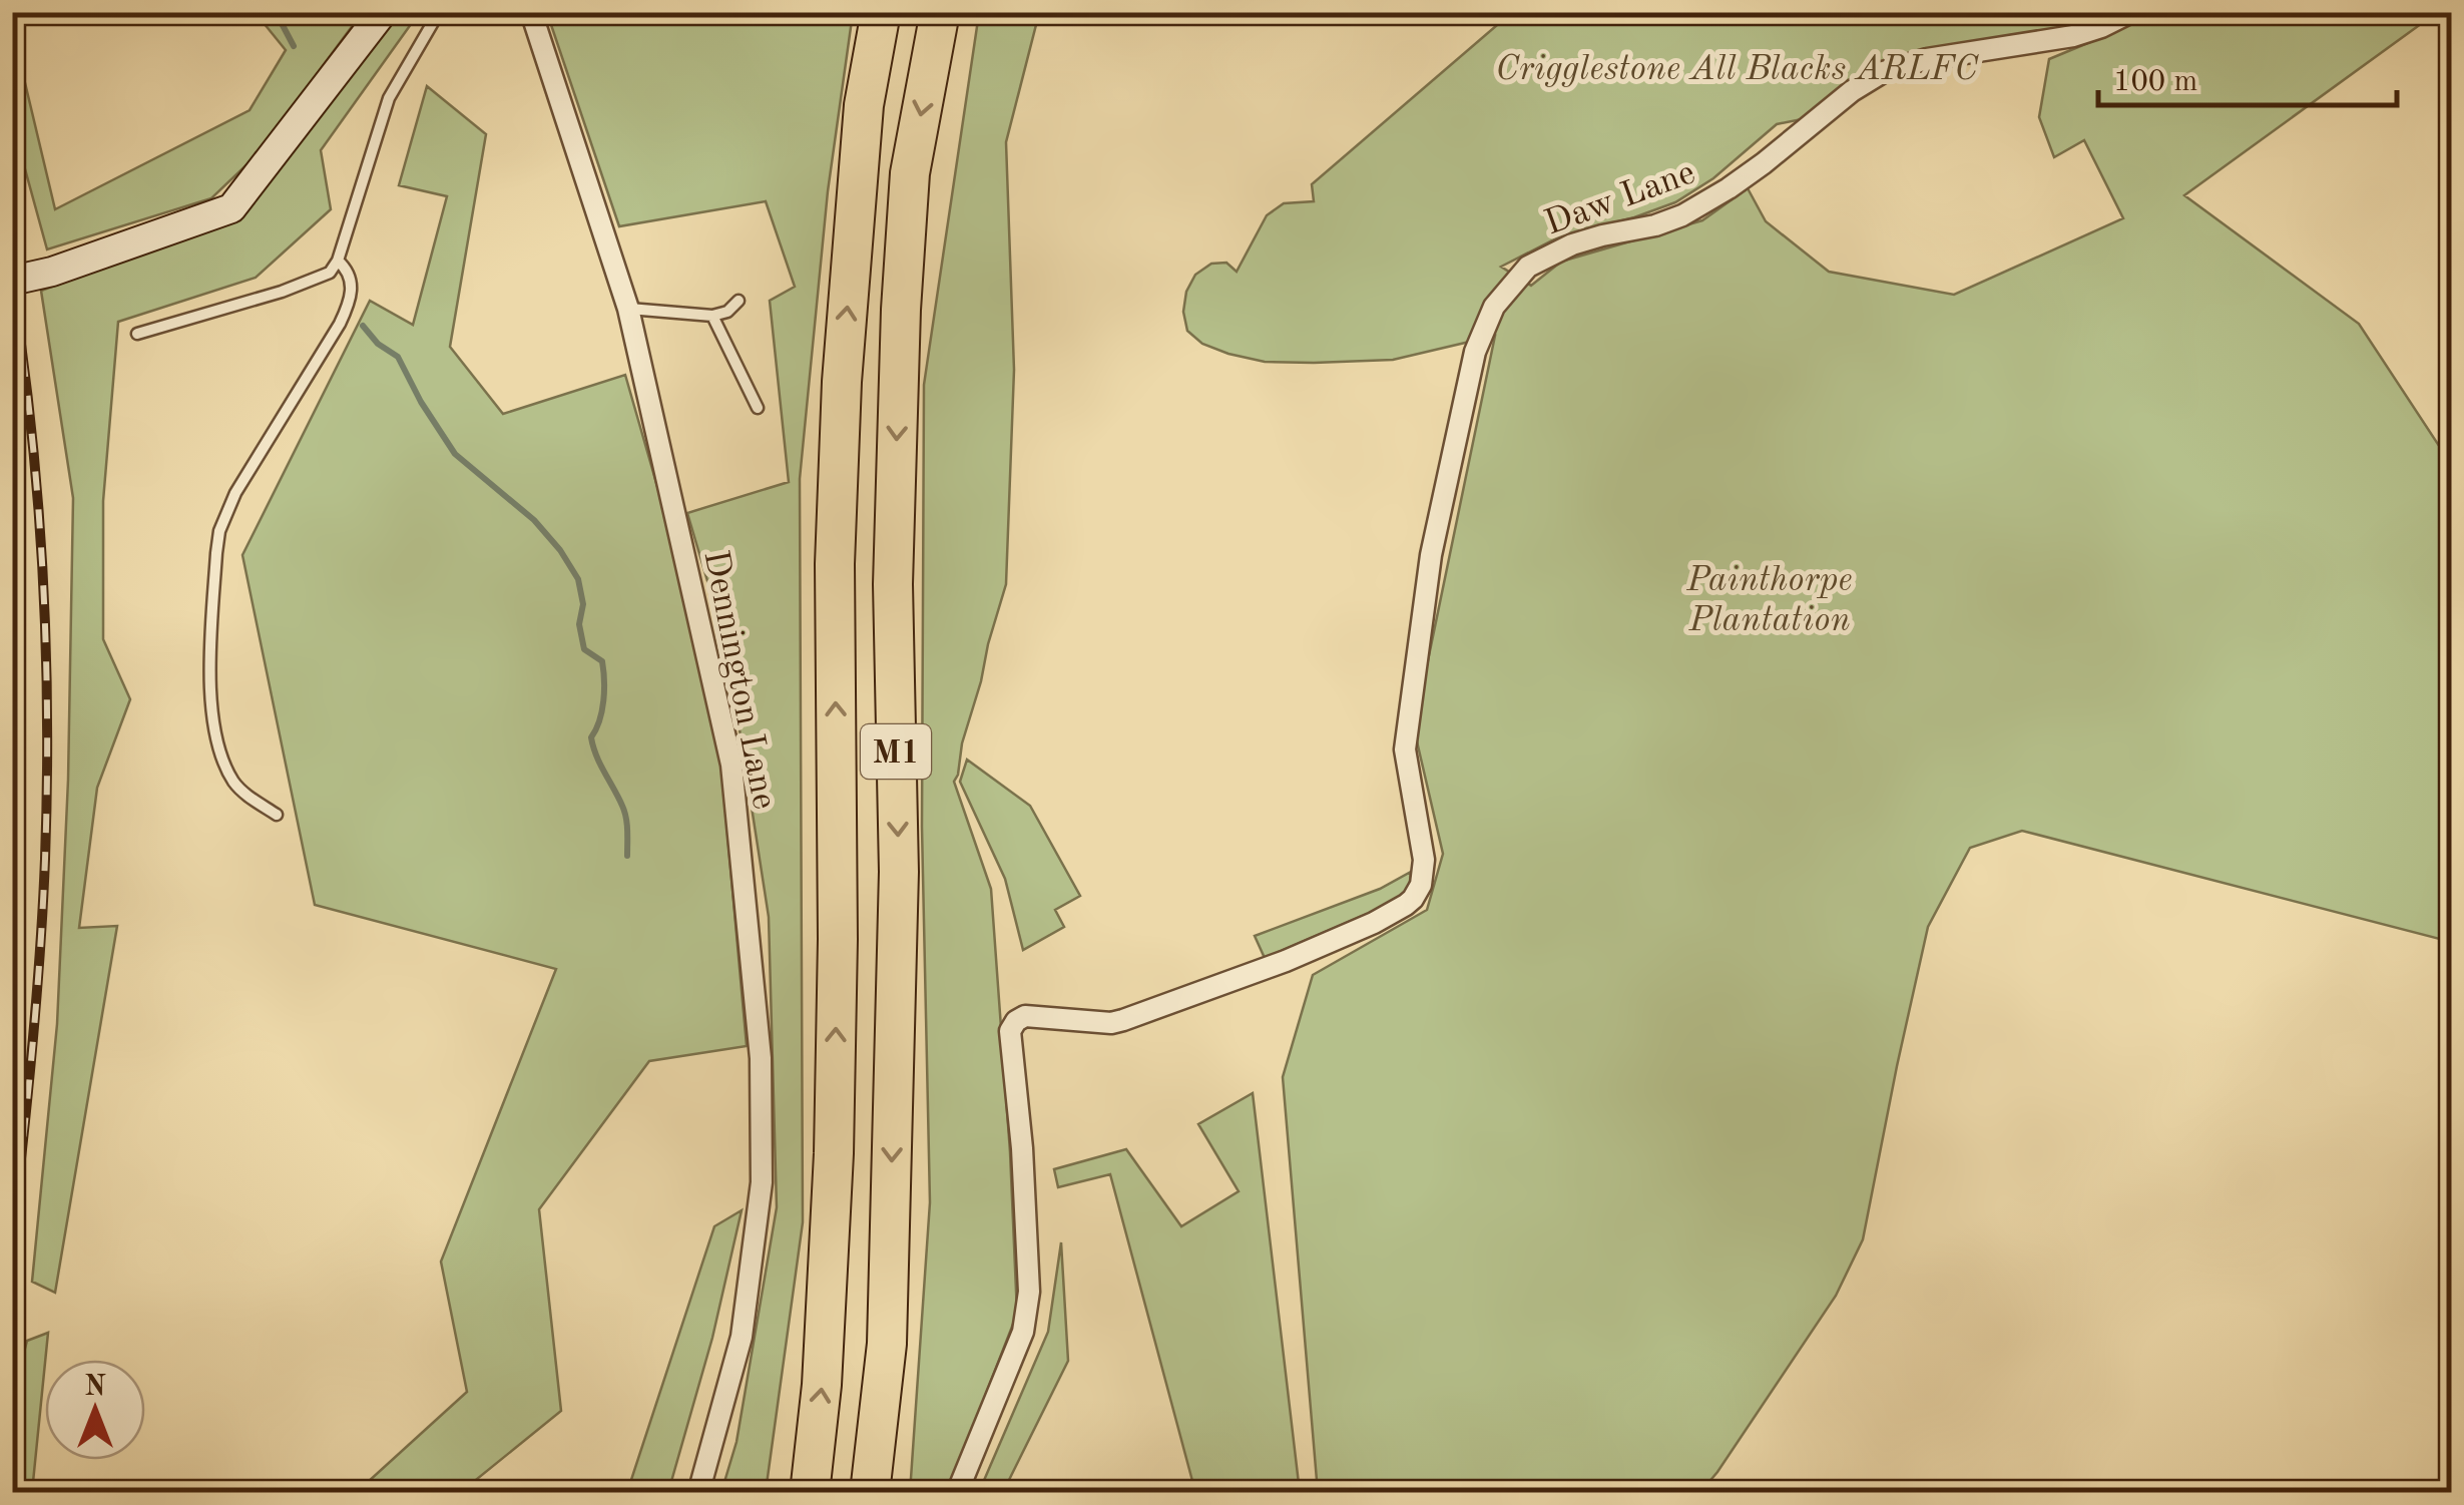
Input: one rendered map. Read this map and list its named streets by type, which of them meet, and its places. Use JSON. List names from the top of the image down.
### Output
{
  "streets": {
    "highway": ["M1"],
    "street": ["Daw Lane", "Dennington Lane"]
  },
  "parks": ["Crigglestone All Blacks ARLFC", "Painthorpe Plantation"],
  "scale_bar": "100 m",
  "north": "top"
}
